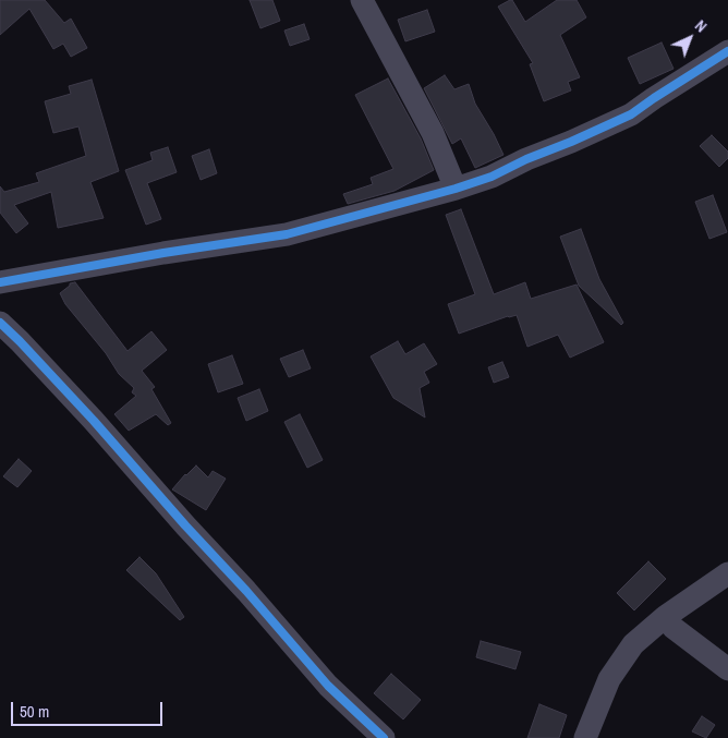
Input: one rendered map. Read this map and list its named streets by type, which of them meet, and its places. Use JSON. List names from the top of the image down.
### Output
{
  "scale_bar": "50 m",
  "north": "top right"
}
